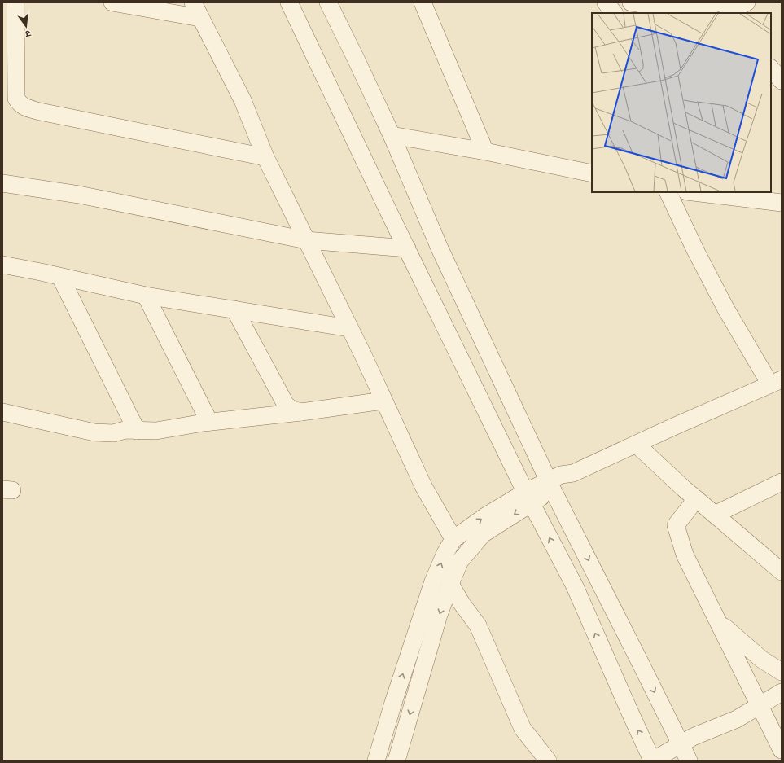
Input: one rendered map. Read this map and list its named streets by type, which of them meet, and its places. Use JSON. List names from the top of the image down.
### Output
{
  "north": "bottom"
}
